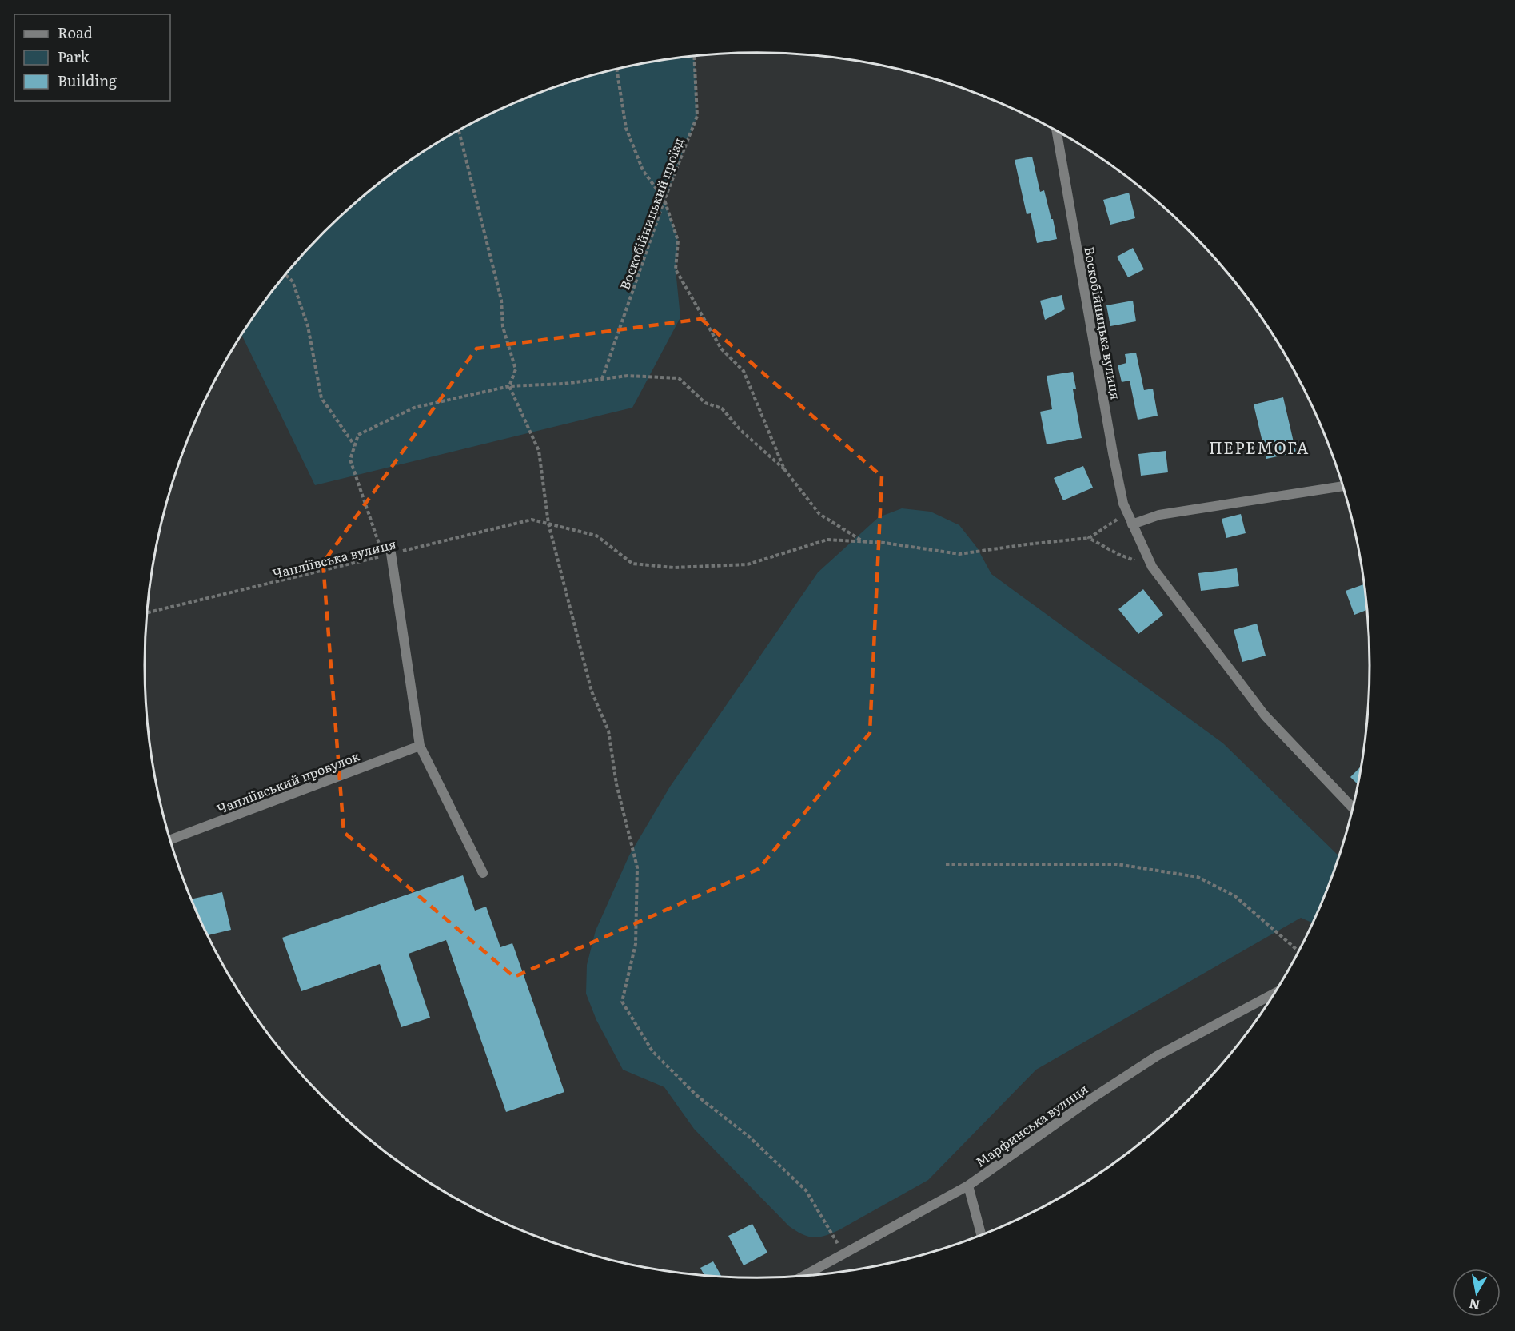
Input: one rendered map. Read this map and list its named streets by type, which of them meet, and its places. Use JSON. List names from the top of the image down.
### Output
{
  "streets": {
    "street": ["Воскобійницька вулиця", "Чапліївський провулок", "Марфинська вулиця"],
    "path": ["Воскобійницький проїзд", "Чапліївська вулиця"]
  },
  "districts": ["ПЕРЕМОГА"],
  "legend": ["Road", "Park", "Building"],
  "north": "bottom"
}
